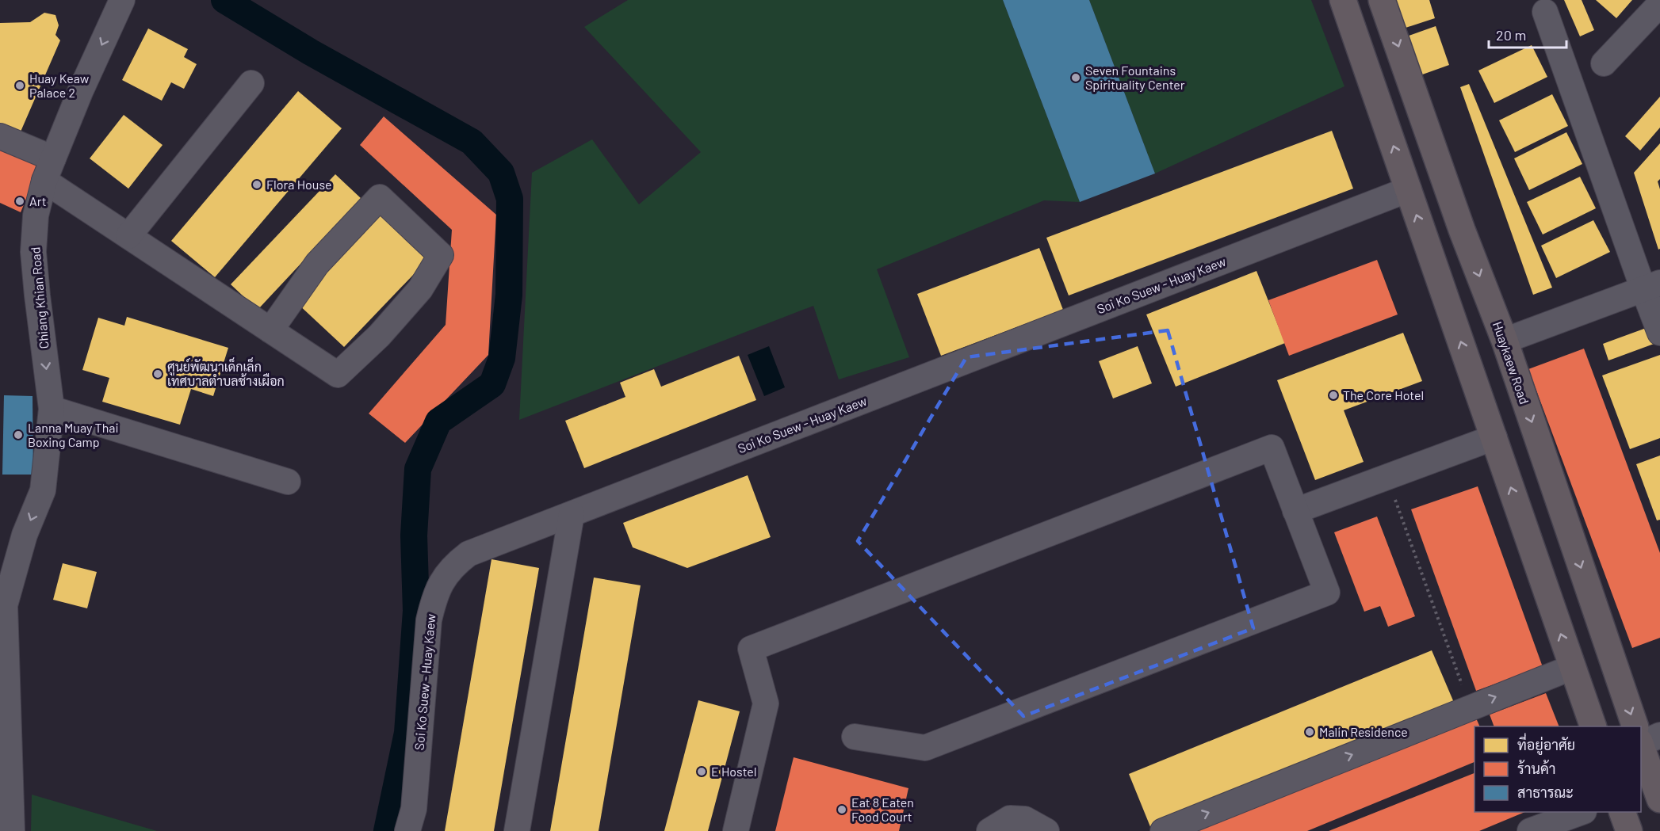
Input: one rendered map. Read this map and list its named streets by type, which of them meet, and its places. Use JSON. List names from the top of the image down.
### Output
{
  "streets": {
    "main road": ["Huaykaew Road"],
    "street": ["Soi Ko Suew - Huay Kaew", "Chiang Khian Road"]
  },
  "one_way": ["Chiang Khian Road"],
  "places": [
    "Seven Fountains Spirituality Center",
    "Huay Keaw Palace 2",
    "Flora House",
    "Art",
    "ศูนย์พัฒนาเด็กเล็ก เทศบาลตำบลช้างเผือก",
    "The Core Hotel",
    "Lanna Muay Thai Boxing Camp",
    "Malin Residence",
    "E Hostel",
    "Eat 8 Eaten Food Court"
  ],
  "legend": ["ที่อยู่อาศัย", "ร้านค้า", "สาธารณะ"],
  "scale_bar": "20 m"
}
